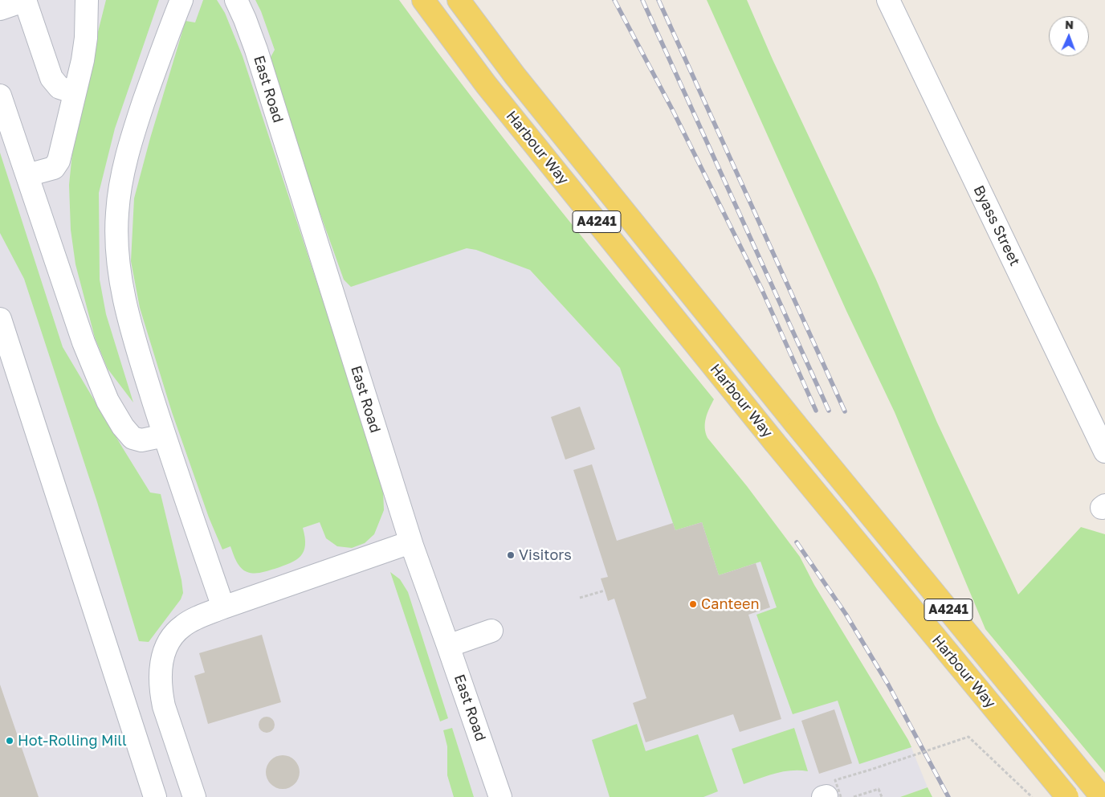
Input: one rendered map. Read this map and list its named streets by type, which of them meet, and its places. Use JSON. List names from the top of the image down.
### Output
{
  "streets": {
    "main road": ["Harbour Way", "A4241"],
    "street": ["East Road", "Byass Street"]
  },
  "places": ["Visitors", "Canteen", "Hot-Rolling Mill"],
  "north": "top"
}
